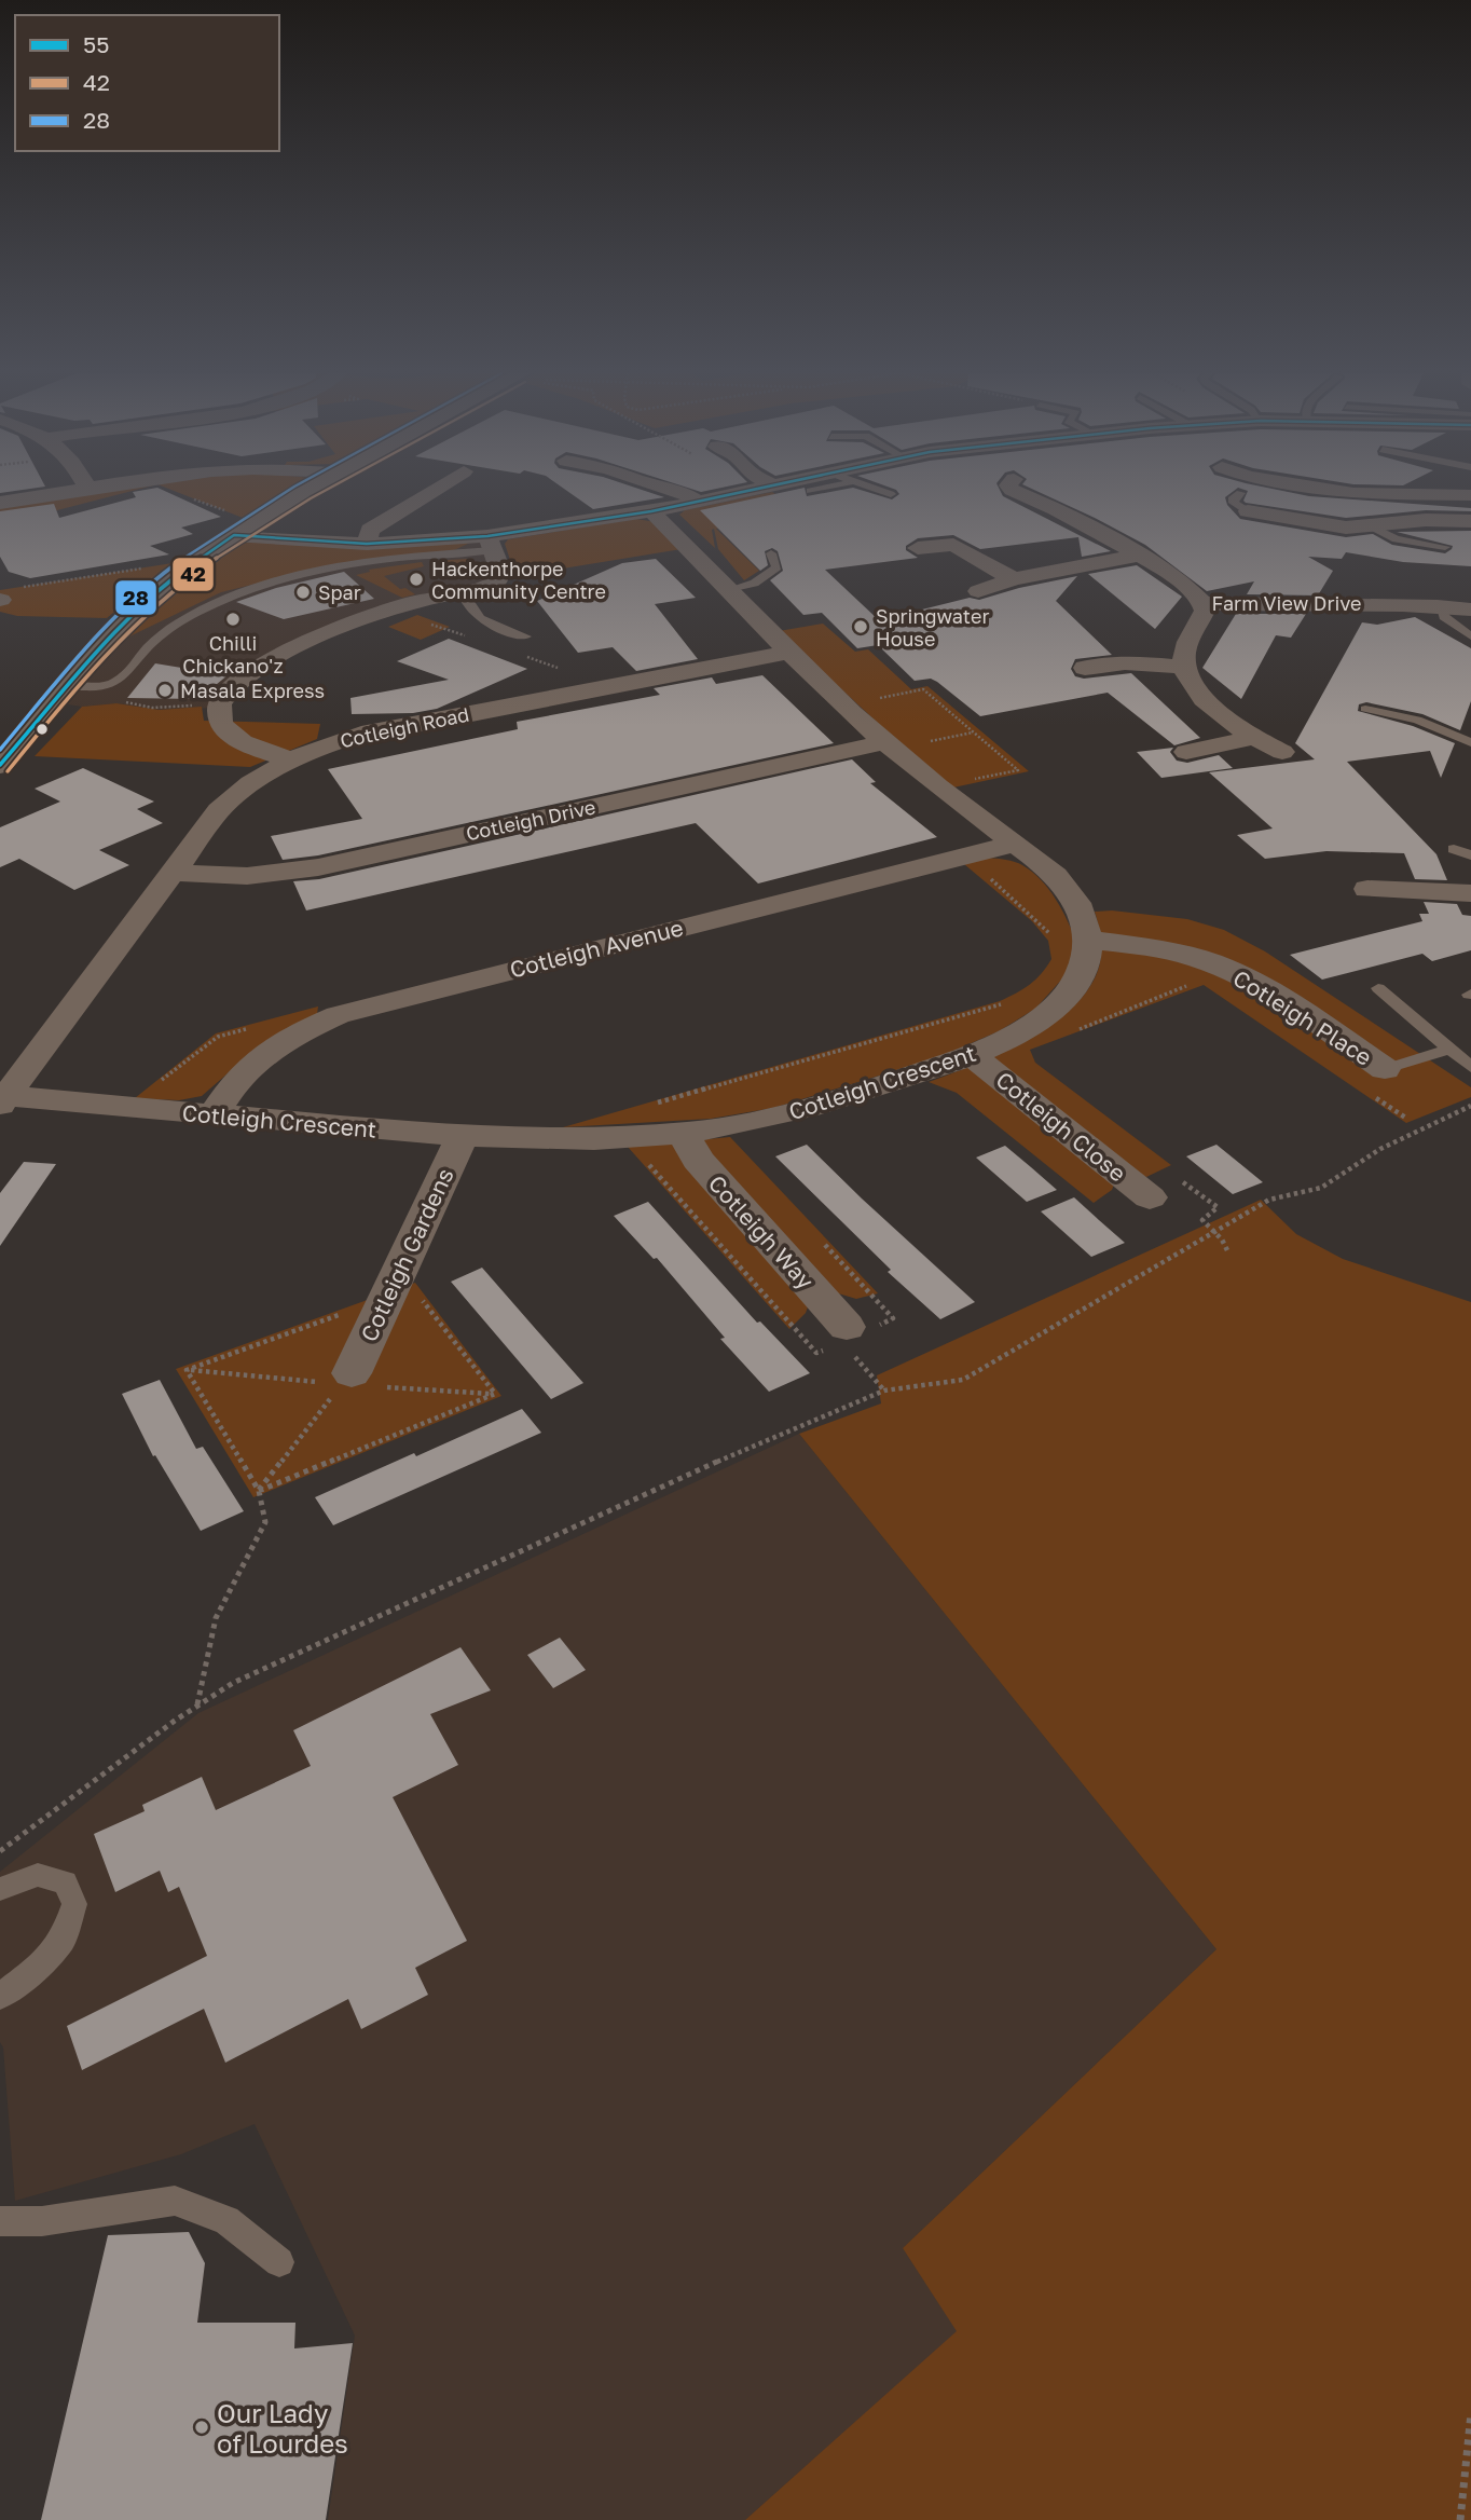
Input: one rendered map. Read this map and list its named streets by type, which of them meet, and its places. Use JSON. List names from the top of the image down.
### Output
{
  "streets": {
    "street": [
      "Farm View Drive",
      "Cotleigh Road",
      "Cotleigh Drive",
      "Cotleigh Avenue",
      "Cotleigh Place",
      "Cotleigh Crescent",
      "Cotleigh Close",
      "Cotleigh Way",
      "Cotleigh Gardens"
    ]
  },
  "crossings": [
    ["Cotleigh Road", "Cotleigh Drive"],
    ["Cotleigh Road", "Cotleigh Crescent"],
    ["Cotleigh Drive", "Cotleigh Crescent"],
    ["Cotleigh Avenue", "Cotleigh Crescent"],
    ["Cotleigh Place", "Cotleigh Crescent"],
    ["Cotleigh Crescent", "Cotleigh Close"],
    ["Cotleigh Crescent", "Cotleigh Way"],
    ["Cotleigh Crescent", "Cotleigh Gardens"]
  ],
  "places": [
    "Hackenthorpe Community Centre",
    "Spar",
    "Chilli Chickano'z",
    "Springwater House",
    "Masala Express",
    "Our Lady of Lourdes"
  ],
  "lines": ["transit line 55", "transit line 42", "transit line 28"],
  "legend": ["55", "42", "28"]
}
